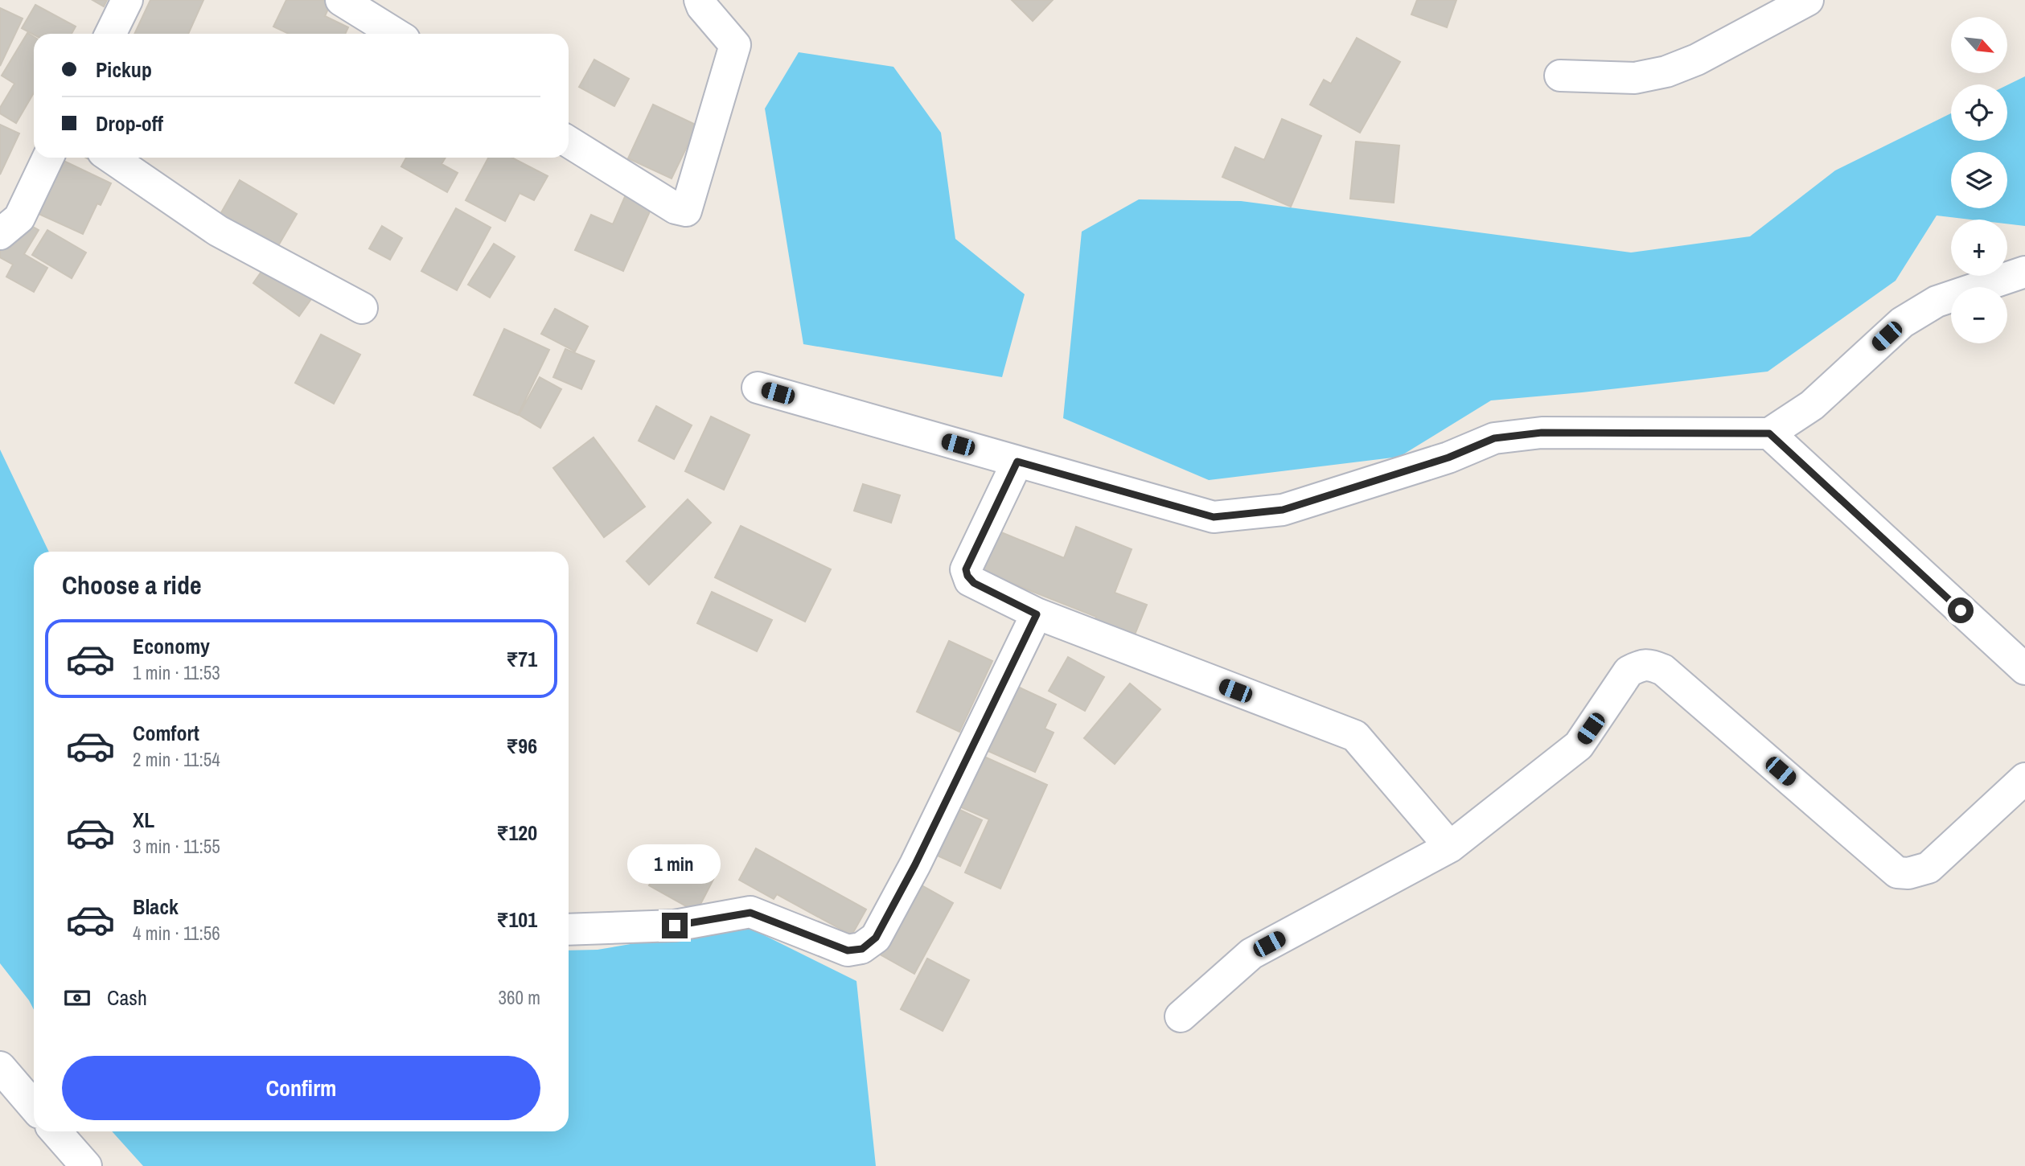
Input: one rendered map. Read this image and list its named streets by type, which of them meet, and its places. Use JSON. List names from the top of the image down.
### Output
{
  "north": "bottom right",
  "page": {
    "map_buttons": ["+", "−"],
    "banner": ["Pickup", "Drop-off"],
    "heading": "Choose a ride",
    "list": [
      {
        "name": "Economy",
        "note": "1 min · 11:53",
        "value": "₹71"
      },
      {
        "name": "Comfort",
        "note": "2 min · 11:54",
        "value": "₹96"
      },
      {
        "name": "XL",
        "note": "3 min · 11:55",
        "value": "₹120"
      },
      {
        "name": "Black",
        "note": "4 min · 11:56",
        "value": "₹101"
      }
    ],
    "bubble": "1 min",
    "pay": ["Cash", "360 m"],
    "buttons": "Confirm"
  }
}
